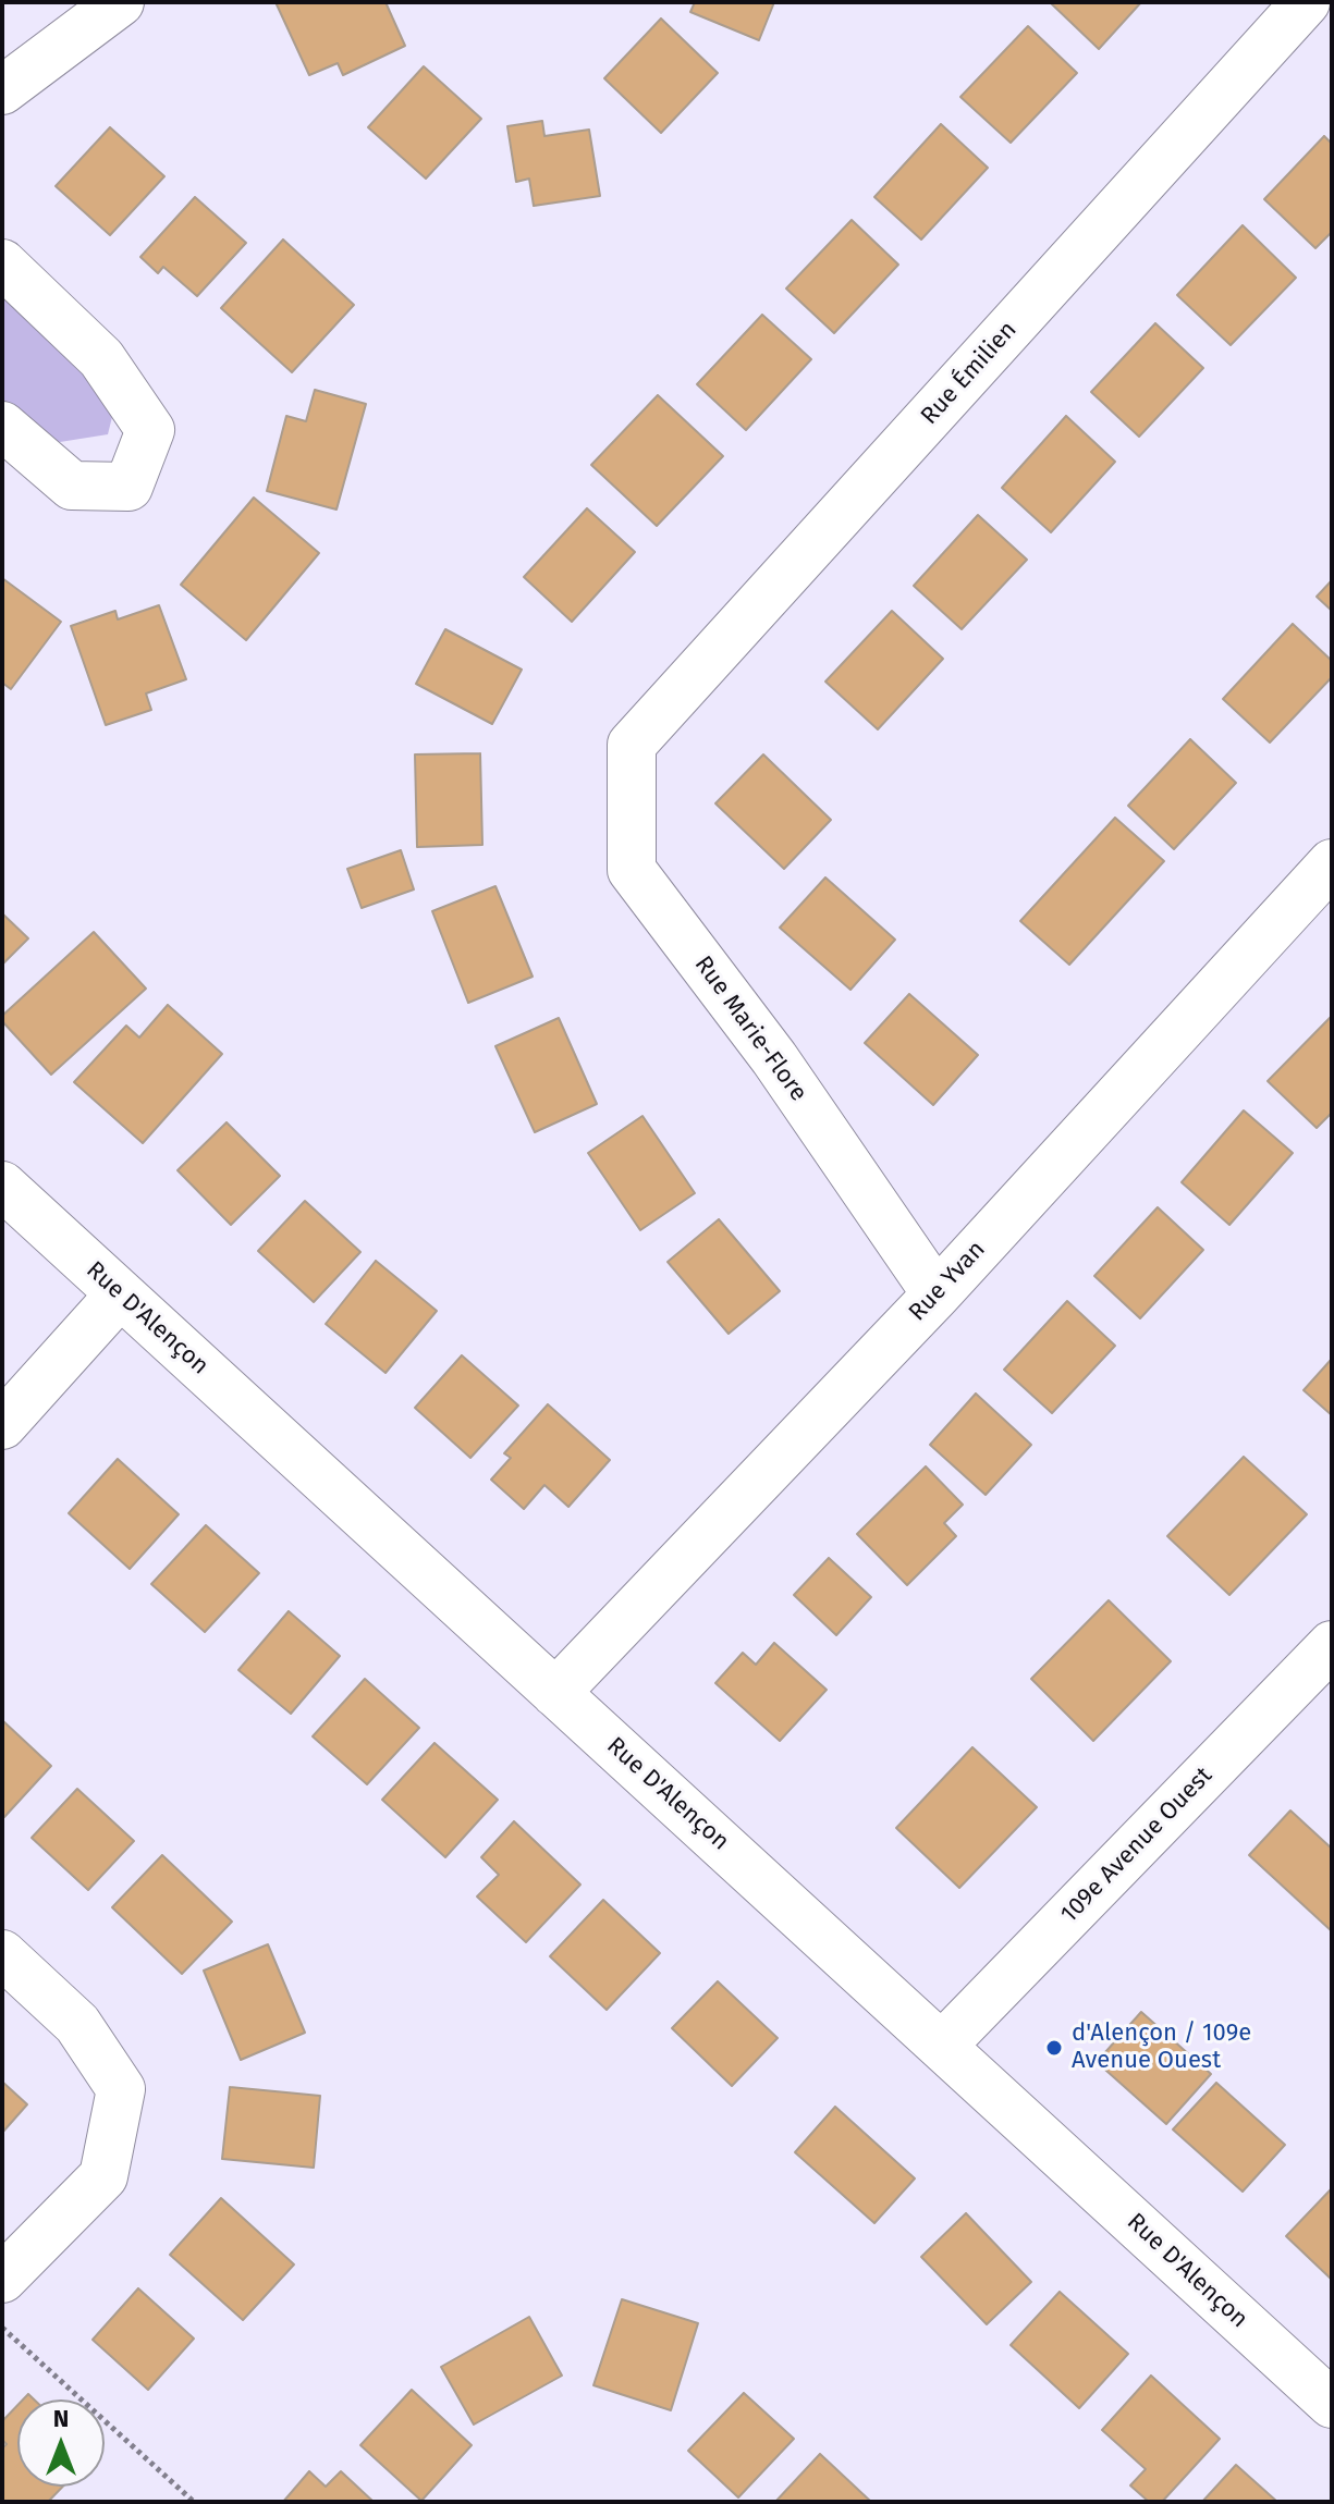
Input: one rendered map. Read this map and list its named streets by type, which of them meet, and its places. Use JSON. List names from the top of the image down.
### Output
{
  "streets": {
    "street": [
      "Rue Émilien",
      "Rue Marie-Flore",
      "Rue Yvan",
      "Rue D'Alençon",
      "109e Avenue Ouest"
    ]
  },
  "crossings": [
    ["Rue Émilien", "Rue Marie-Flore"],
    ["Rue Marie-Flore", "Rue Yvan"],
    ["Rue Yvan", "Rue D'Alençon"],
    ["Rue D'Alençon", "109e Avenue Ouest"]
  ],
  "places": ["d'Alençon / 109e Avenue Ouest"],
  "north": "top"
}
